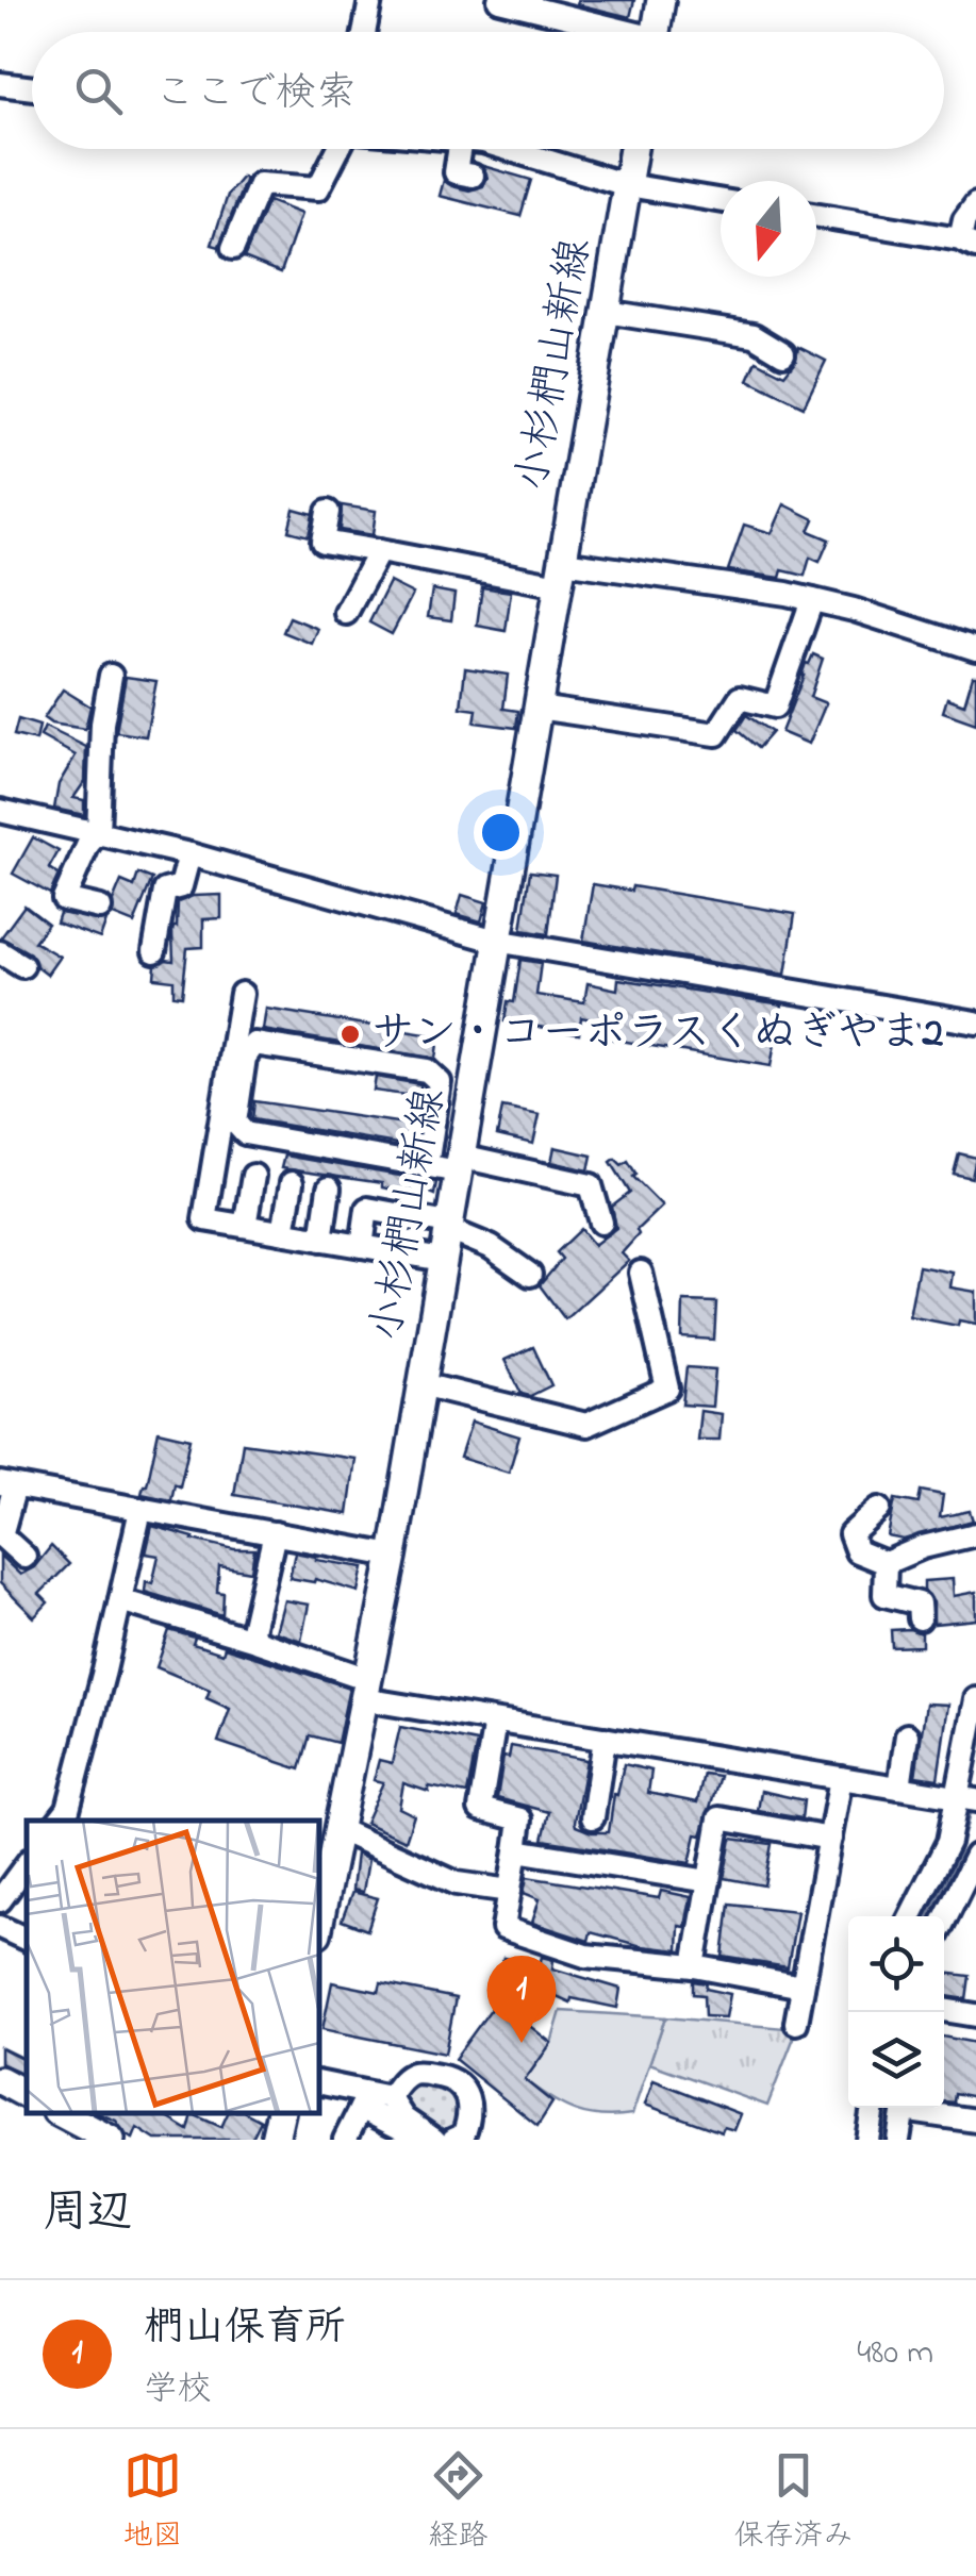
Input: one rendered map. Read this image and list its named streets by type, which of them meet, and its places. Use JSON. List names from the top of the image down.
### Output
{
  "streets": {
    "main road": ["小杉椚山新線"]
  },
  "places": ["サン・コーポラスくぬぎやま2"],
  "north": "bottom",
  "page": {
    "search": "ここで検索",
    "pins": "1",
    "heading": "周辺",
    "list": [
      {
        "mark": "1",
        "name": "椚山保育所",
        "note": "学校",
        "value": "480 m"
      }
    ],
    "nav": ["地図", "経路", "保存済み"]
  }
}
